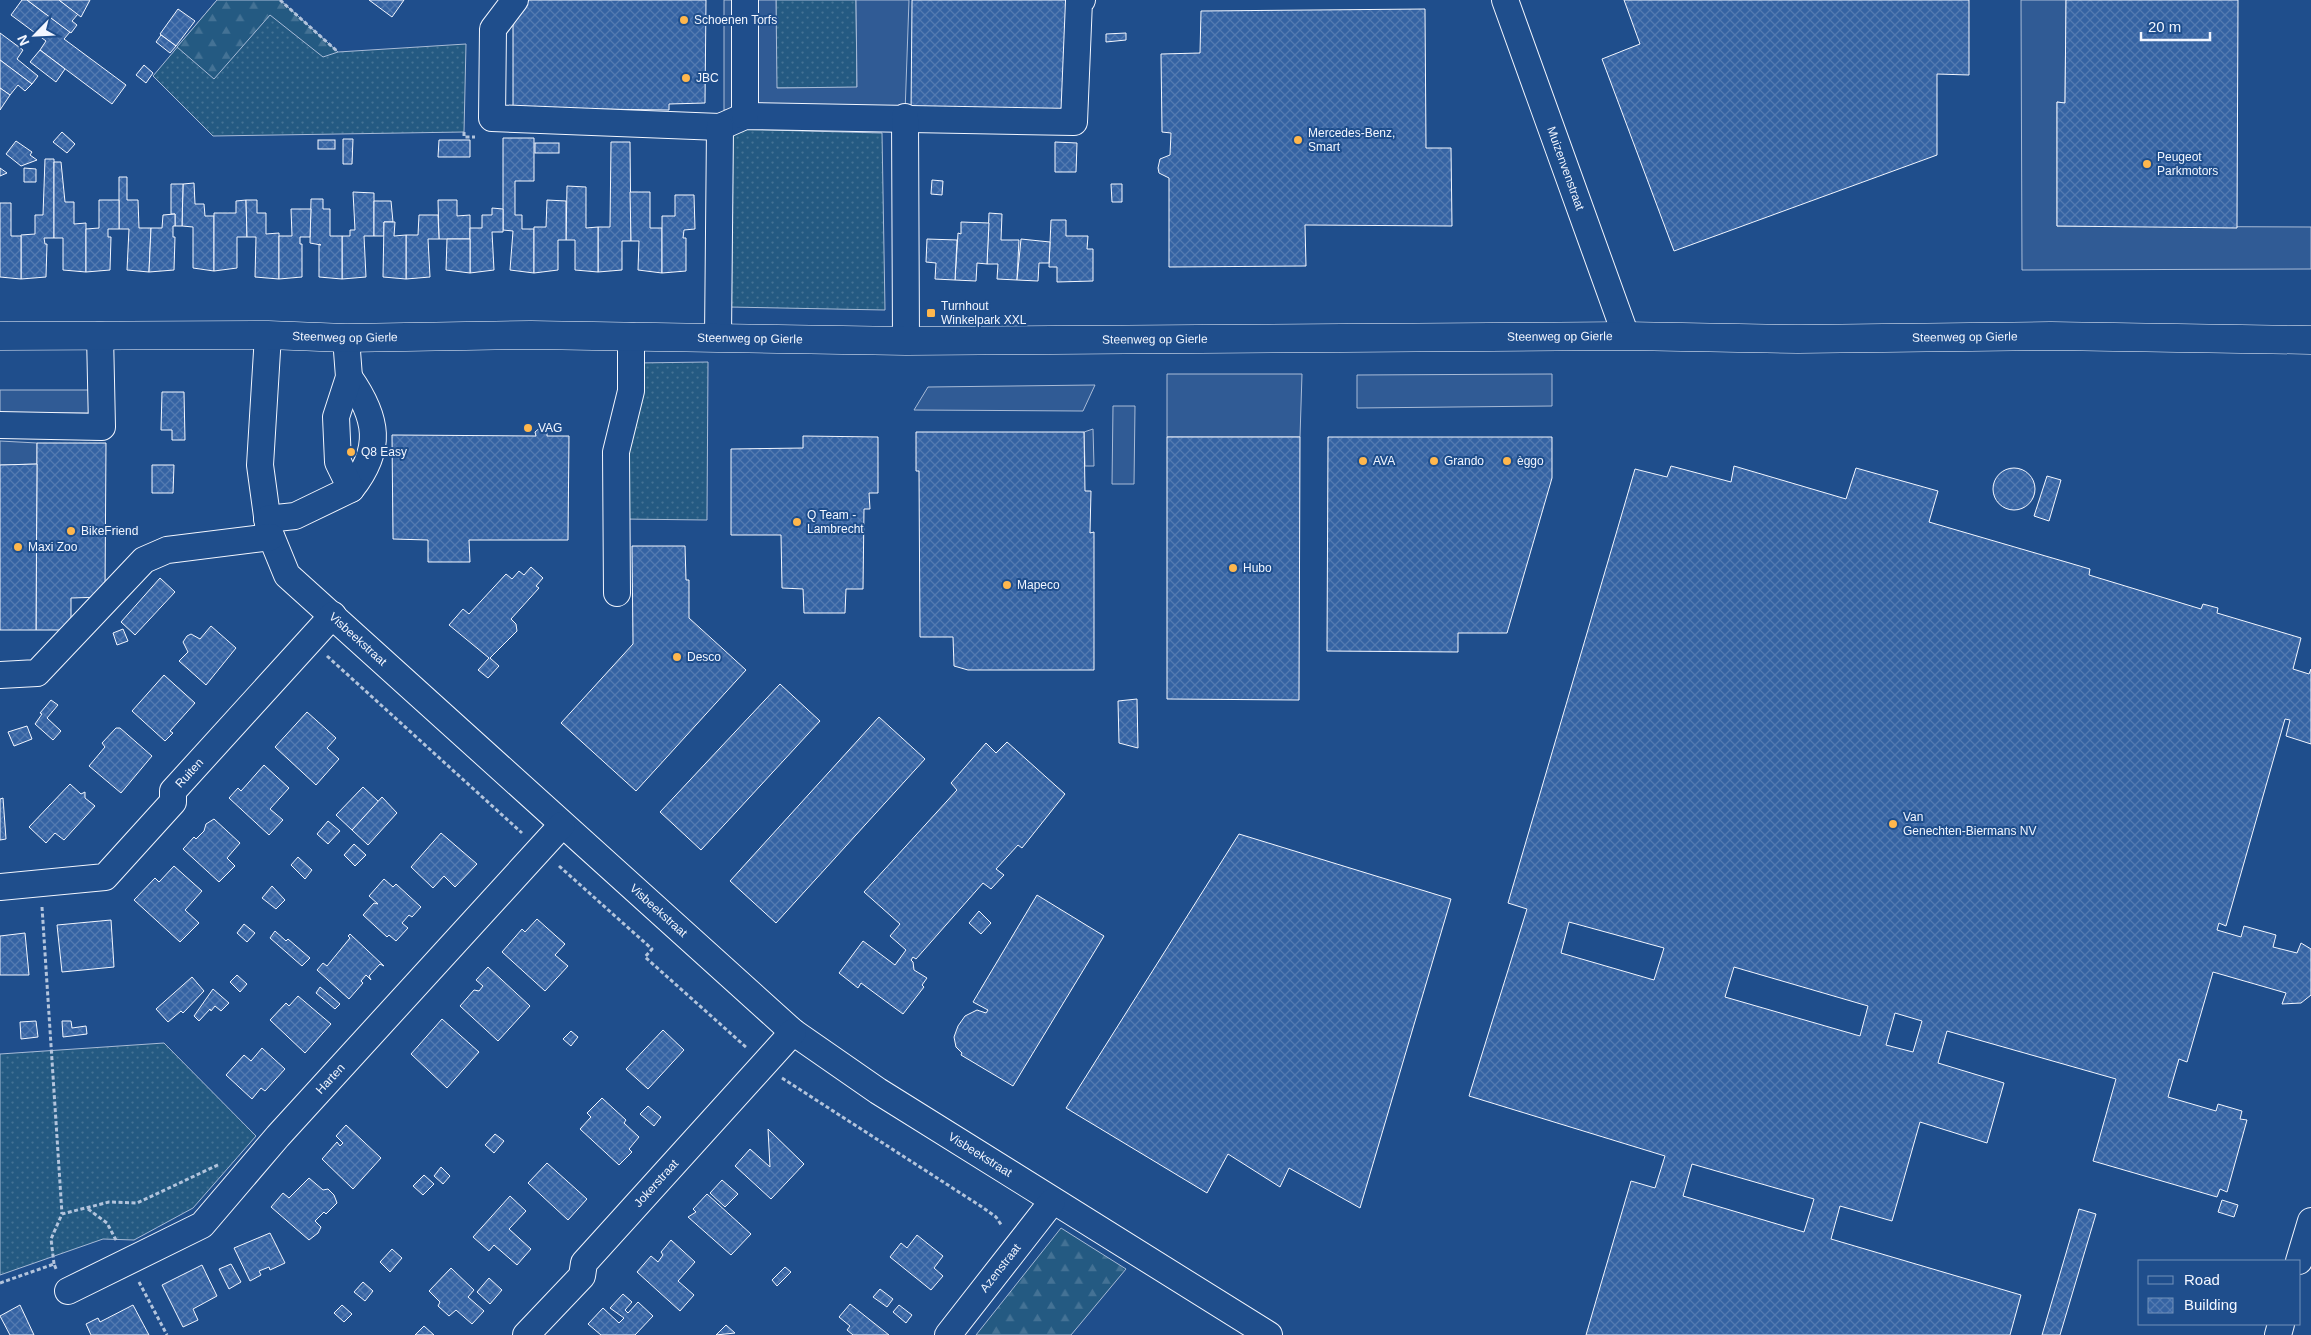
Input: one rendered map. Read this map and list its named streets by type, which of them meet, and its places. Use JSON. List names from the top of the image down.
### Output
{
  "streets": {
    "main road": ["Steenweg op Gierle"],
    "street": [
      "Muizenvenstraat",
      "Visbeekstraat",
      "Ruiten",
      "Harten",
      "Jokerstraat",
      "Azenstraat"
    ]
  },
  "crossings": [
    ["Muizenvenstraat", "Steenweg op Gierle"],
    ["Steenweg op Gierle", "Visbeekstraat"],
    ["Visbeekstraat", "Ruiten"],
    ["Visbeekstraat", "Harten"],
    ["Visbeekstraat", "Jokerstraat"],
    ["Visbeekstraat", "Azenstraat"]
  ],
  "places": {
    "other": [
      "Schoenen Torfs",
      "JBC",
      "Mercedes-Benz, Smart",
      "Peugeot Parkmotors",
      "VAG",
      "Q8 Easy",
      "AVA",
      "Grando",
      "èggo",
      "Q Team - Lambrecht",
      "BikeFriend",
      "Maxi Zoo",
      "Hubo",
      "Mapeco",
      "Desco",
      "Van Genechten-Biermans NV"
    ],
    "transit": ["Turnhout Winkelpark XXL"]
  },
  "legend": ["Road", "Building"],
  "scale_bar": "20 m",
  "north": "bottom left"
}
